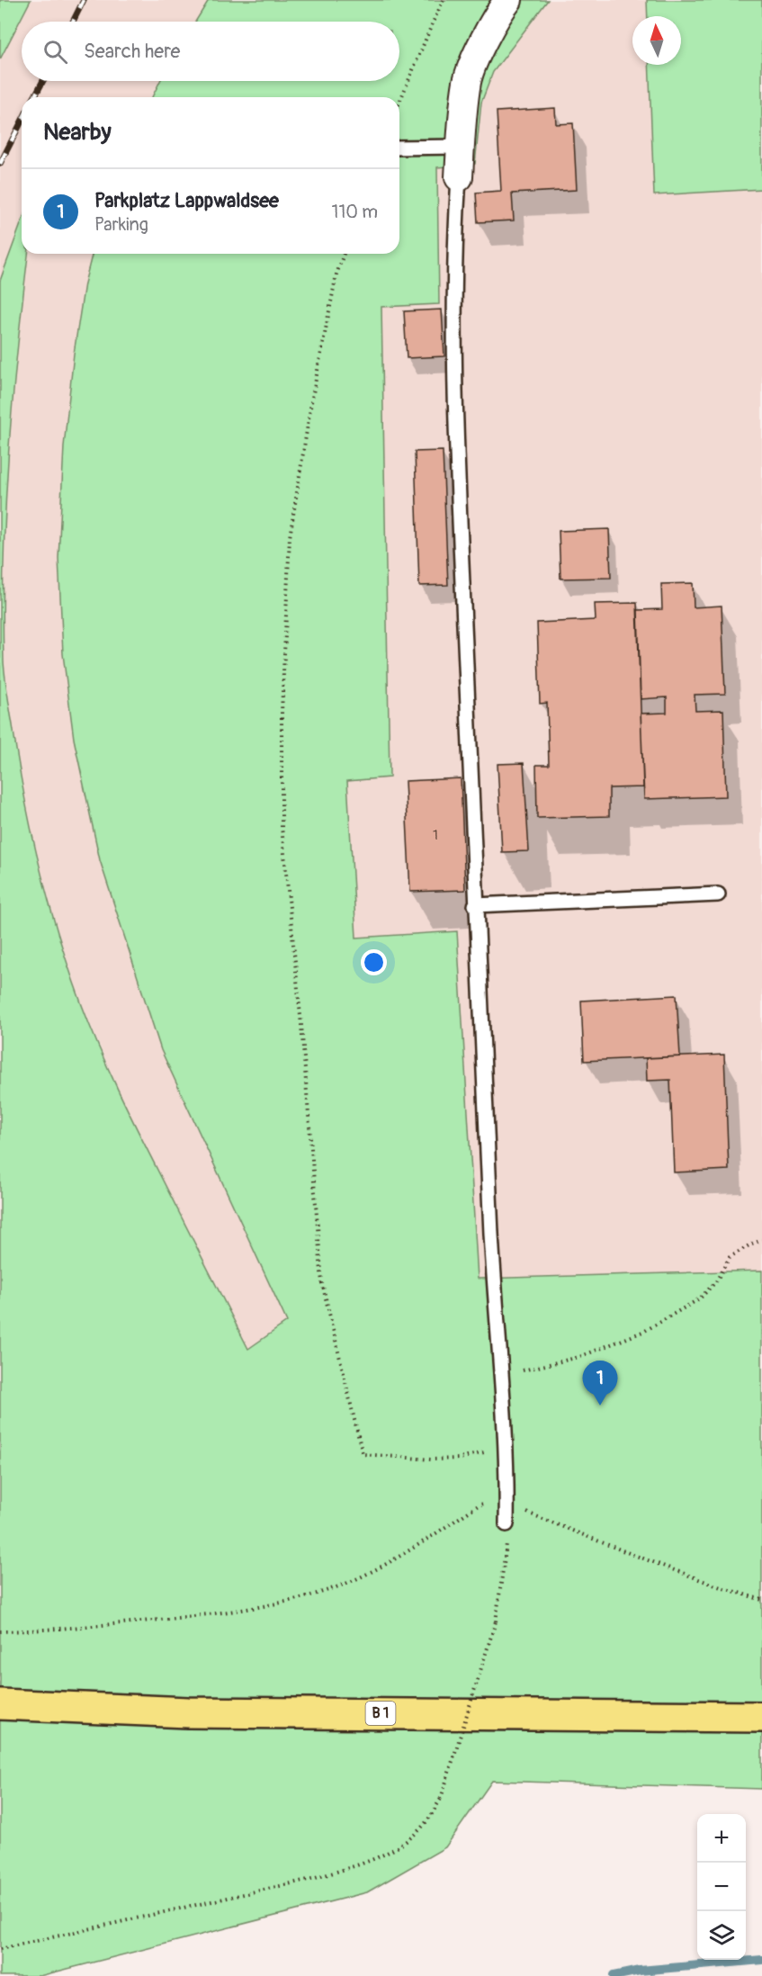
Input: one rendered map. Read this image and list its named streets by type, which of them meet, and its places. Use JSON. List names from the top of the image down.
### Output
{
  "streets": {
    "main road": ["B 1"]
  },
  "house_numbers": ["1"],
  "north": "top",
  "page": {
    "search": "Search here",
    "heading": "Nearby",
    "list": [
      {
        "mark": "1",
        "name": "Parkplatz Lappwaldsee",
        "note": "Parking",
        "value": "110 m"
      }
    ],
    "pins": "1",
    "map_buttons": ["+", "−"]
  }
}
